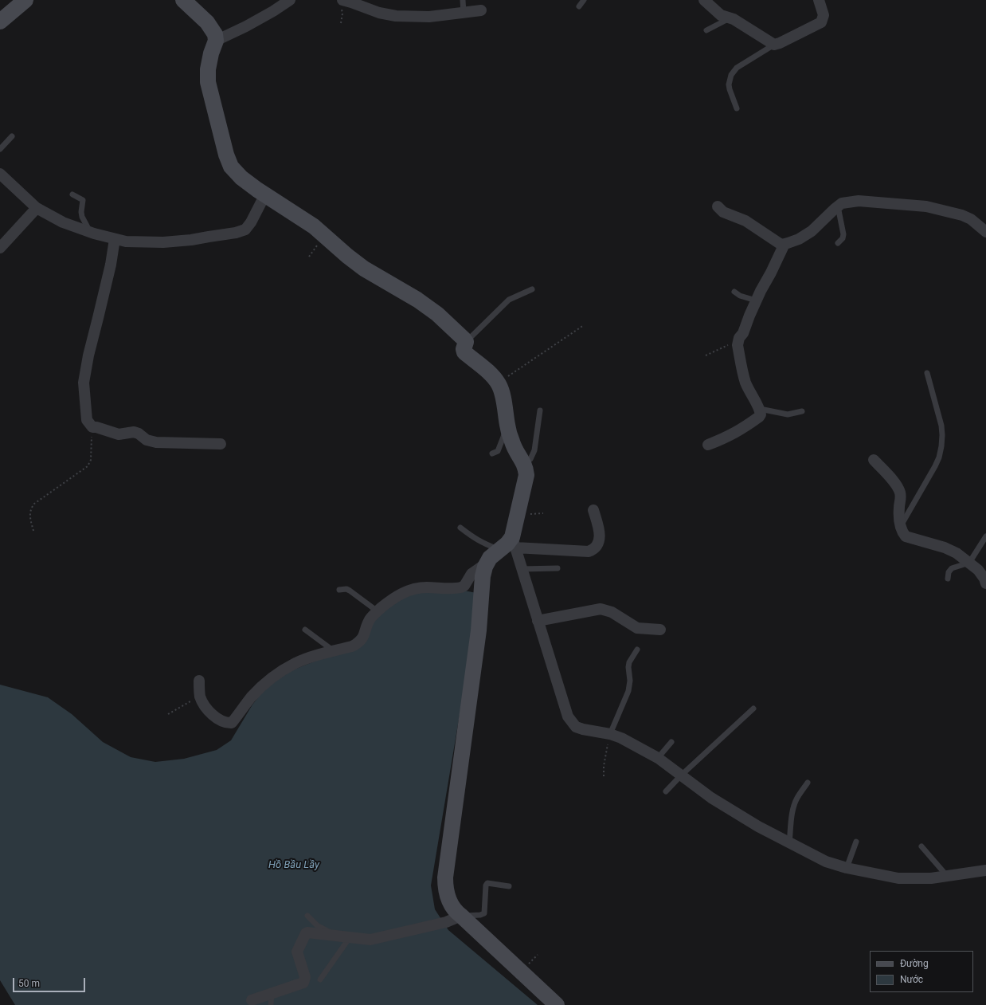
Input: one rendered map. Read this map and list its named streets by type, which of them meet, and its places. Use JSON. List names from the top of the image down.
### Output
{
  "water": ["Hồ Bầu Lầy"],
  "legend": ["Đường", "Nước"],
  "scale_bar": "50 m"
}
